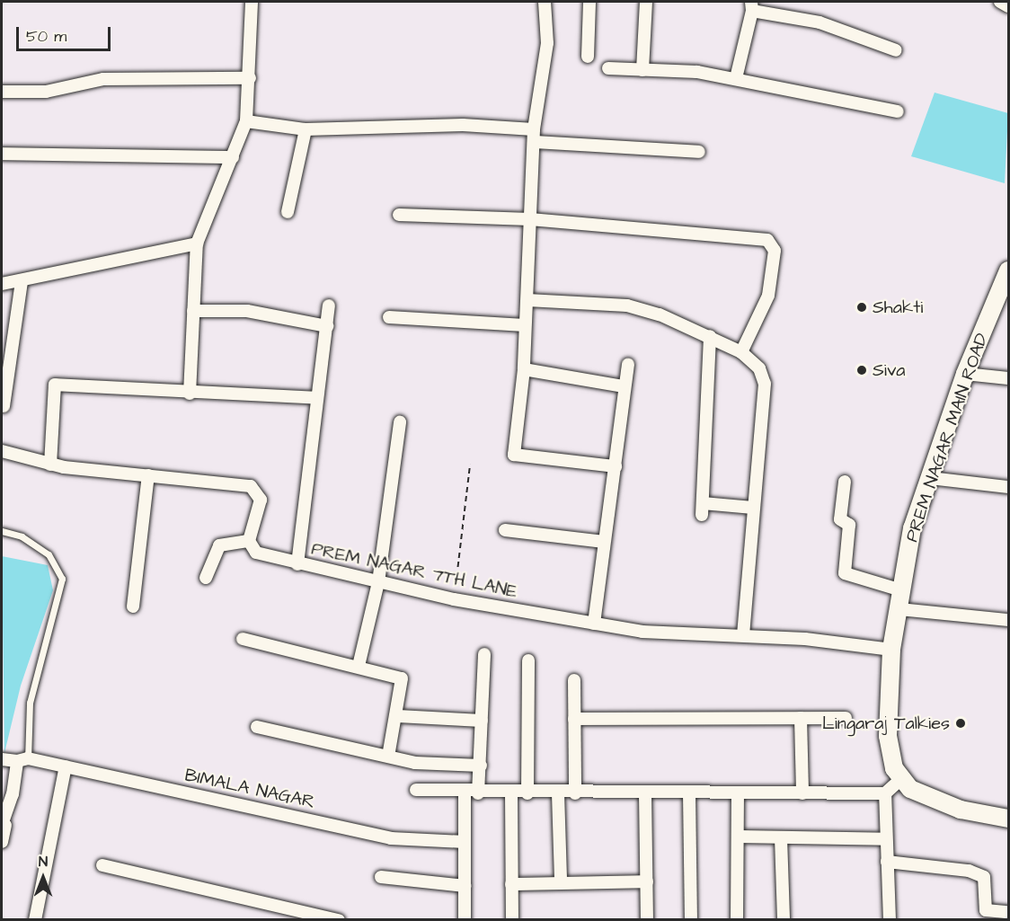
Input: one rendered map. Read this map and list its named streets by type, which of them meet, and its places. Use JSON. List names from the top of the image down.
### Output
{
  "streets": {
    "street": ["PREM NAGAR MAIN ROAD", "PREM NAGAR 7TH LANE", "BIMALA NAGAR"]
  },
  "crossings": [
    ["PREM NAGAR MAIN ROAD", "PREM NAGAR 7TH LANE"]
  ],
  "places": ["Shakti", "Siva", "Lingaraj Talkies"],
  "scale_bar": "50 m",
  "north": "top"
}
